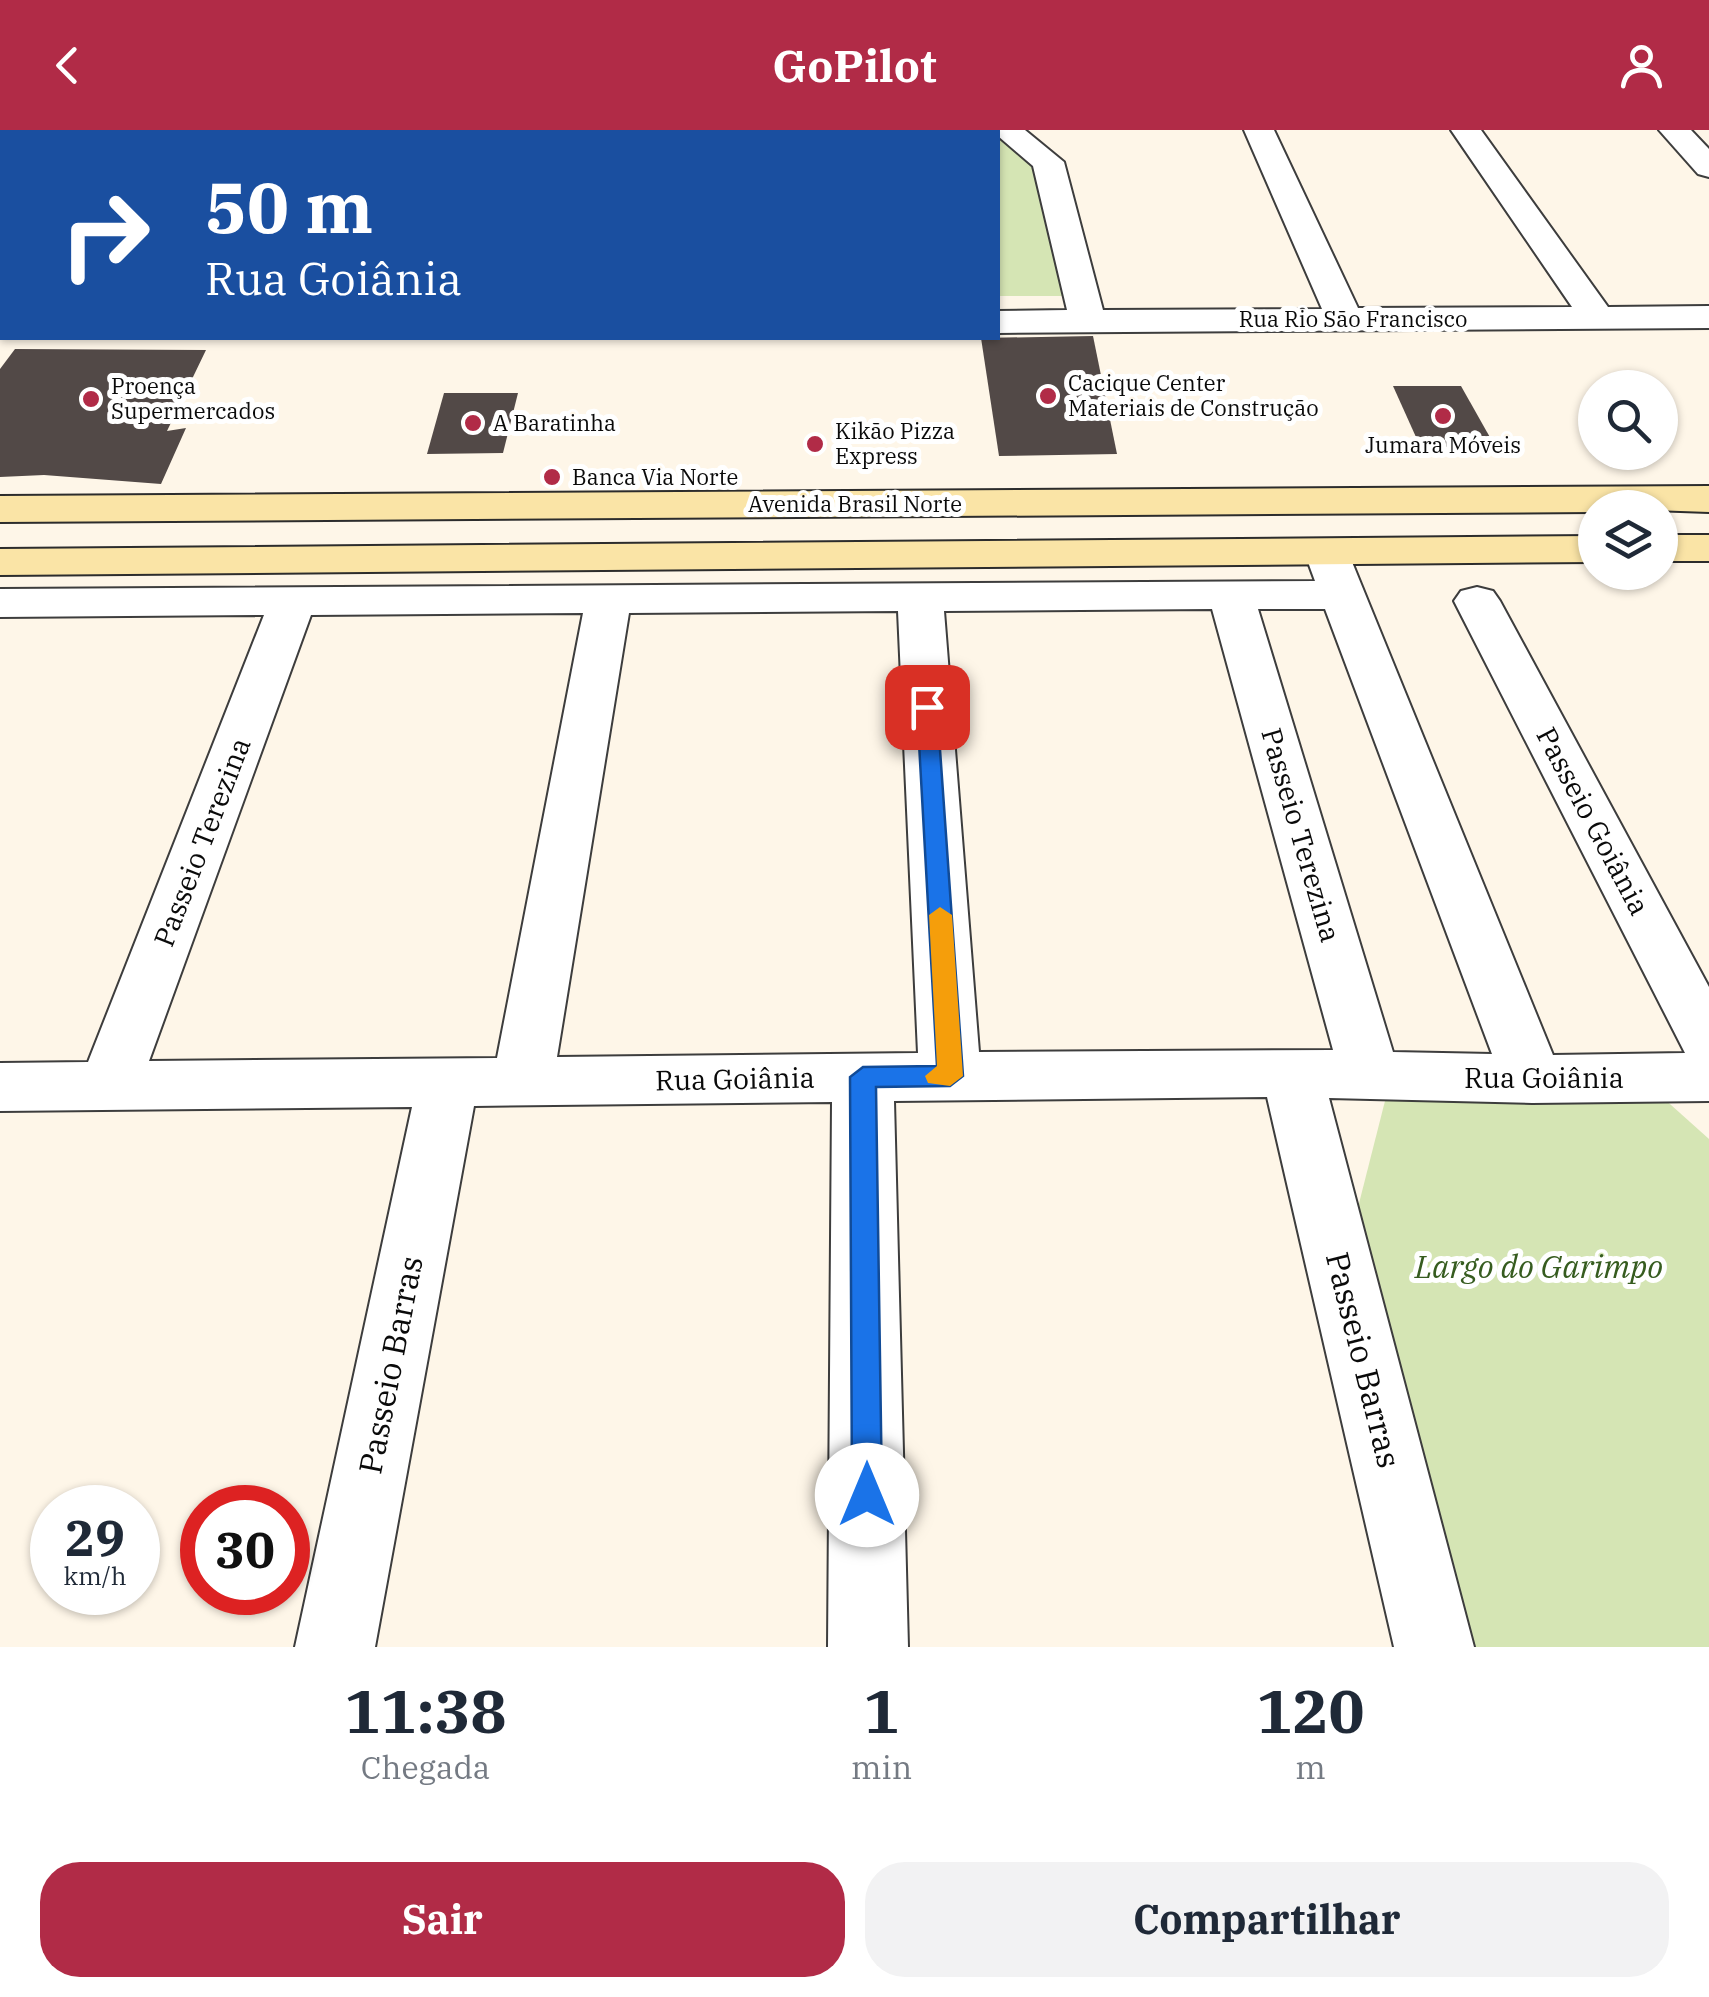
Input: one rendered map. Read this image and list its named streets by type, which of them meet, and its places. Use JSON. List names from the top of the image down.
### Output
{
  "streets": {
    "main road": ["Avenida Brasil Norte"],
    "street": [
      "Rua Rio São Francisco",
      "Passeio Goiânia",
      "Passeio Terezina",
      "Rua Goiânia",
      "Passeio Barras"
    ]
  },
  "crossings": [
    ["Passeio Terezina", "Rua Goiânia"],
    ["Rua Goiânia", "Passeio Barras"]
  ],
  "parks": ["Largo do Garimpo"],
  "places": [
    "Cacique Center Materiais de Construção",
    "Proença Supermercados",
    "Jumara Móveis",
    "A Baratinha",
    "Kikão Pizza Express",
    "Banca Via Norte"
  ],
  "page": {
    "header": "GoPilot",
    "turn": ["50 m", "Rua Goiânia"],
    "speed": "29 km/h",
    "limit": "30",
    "eta": [
      "11:38",
      "Chegada",
      "1",
      "min",
      "120",
      "m"
    ],
    "buttons": ["Sair", "Compartilhar"]
  }
}
